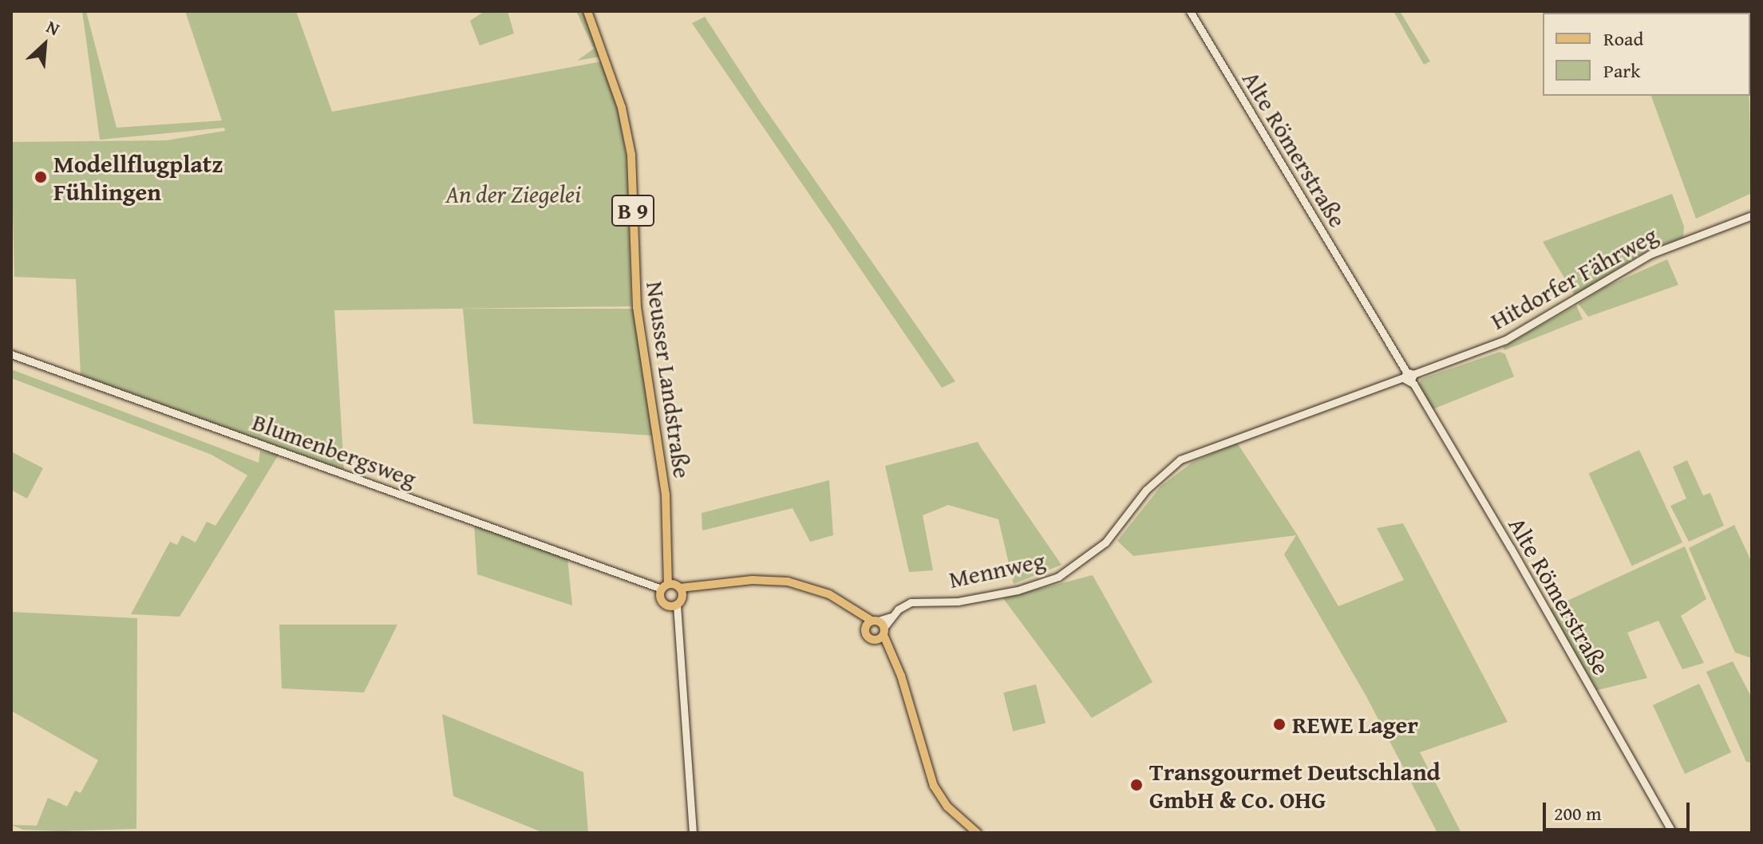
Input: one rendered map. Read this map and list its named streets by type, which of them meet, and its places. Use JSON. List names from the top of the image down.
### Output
{
  "streets": {
    "main road": ["B 9", "Neusser Landstraße"],
    "street": [
      "Alte Römerstraße",
      "Hitdorfer Fährweg",
      "Blumenbergsweg",
      "Mennweg"
    ]
  },
  "crossings": [
    ["Alte Römerstraße", "Hitdorfer Fährweg"],
    ["Hitdorfer Fährweg", "Mennweg"],
    ["Neusser Landstraße", "Blumenbergsweg"]
  ],
  "parks": ["An der Ziegelei"],
  "places": ["Modellflugplatz Fühlingen", "REWE Lager", "Transgourmet Deutschland GmbH & Co. OHG"],
  "legend": ["Road", "Park"],
  "scale_bar": "200 m",
  "north": "top right"
}
